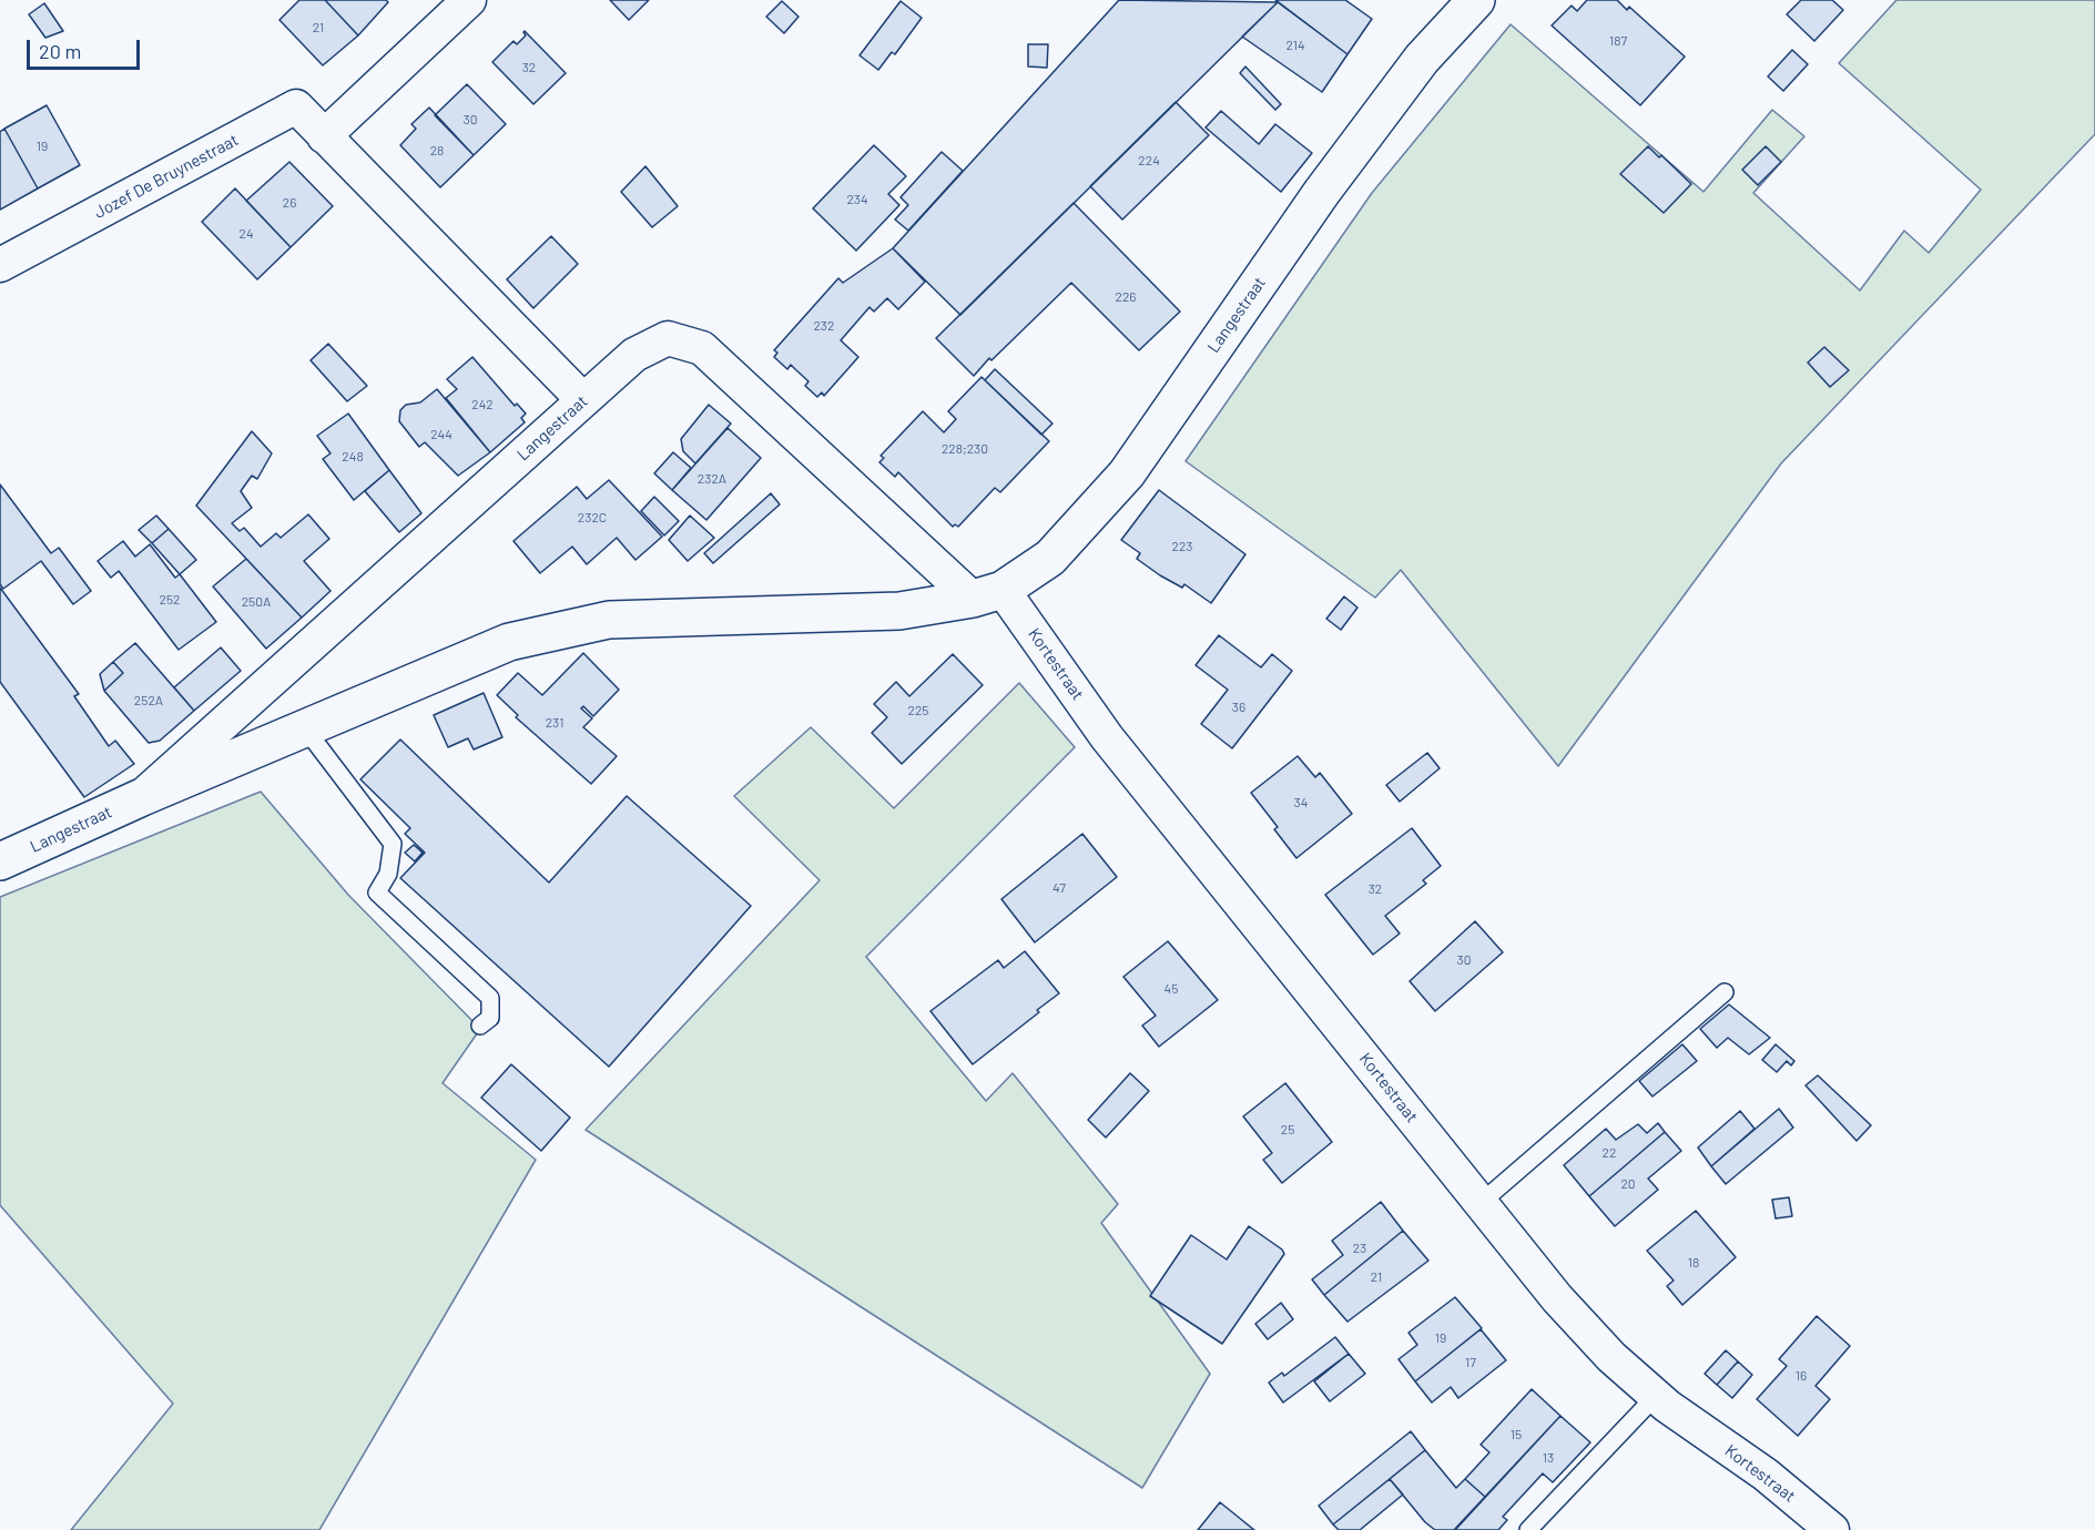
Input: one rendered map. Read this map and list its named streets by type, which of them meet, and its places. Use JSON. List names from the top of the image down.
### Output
{
  "streets": {
    "street": ["Jozef De Bruynestraat", "Langestraat", "Kortestraat"]
  },
  "crossings": [
    ["Jozef De Bruynestraat", "Langestraat"],
    ["Langestraat", "Kortestraat"]
  ],
  "house_numbers": [
    "21",
    "187",
    "214",
    "32",
    "30",
    "19",
    "28",
    "224",
    "234",
    "26",
    "24",
    "226",
    "232",
    "242",
    "244",
    "228;230",
    "248",
    "232A",
    "232C",
    "223",
    "252",
    "250A",
    "252A",
    "36",
    "225",
    "231",
    "34",
    "47",
    "32",
    "30",
    "45",
    "25",
    "22",
    "20",
    "23",
    "18",
    "21",
    "19",
    "17",
    "16",
    "15",
    "13"
  ],
  "scale_bar": "20 m"
}
